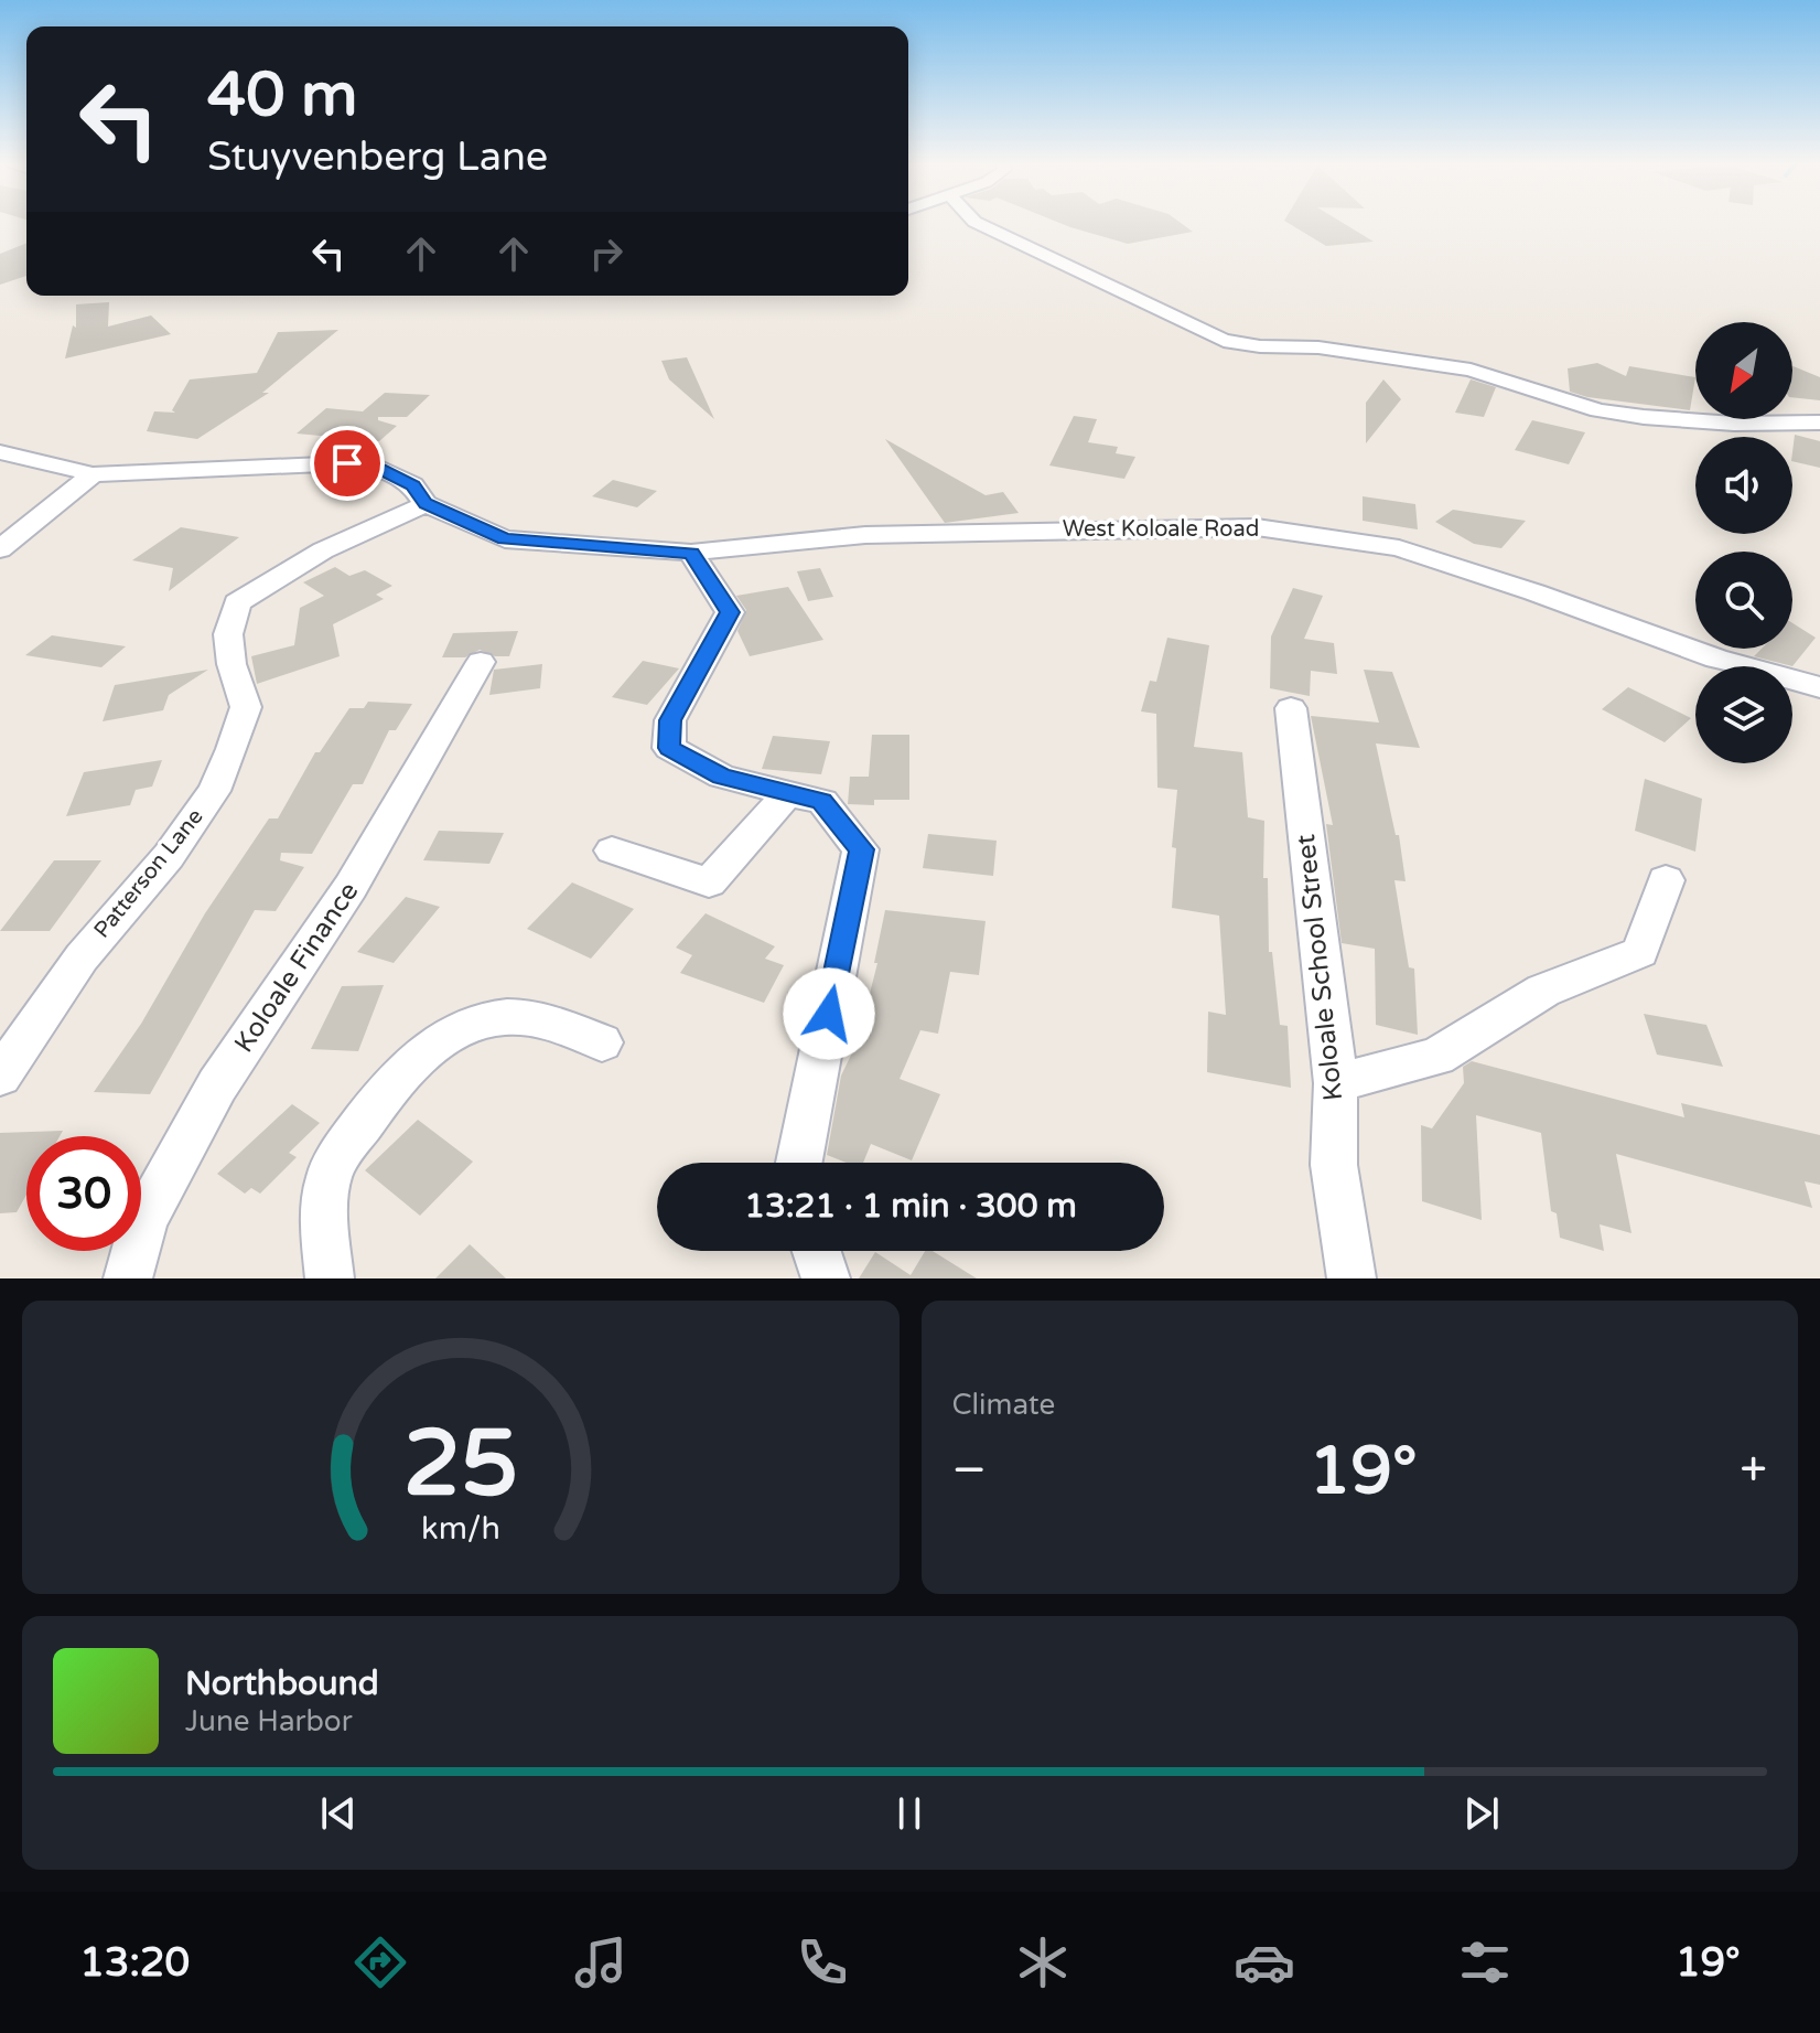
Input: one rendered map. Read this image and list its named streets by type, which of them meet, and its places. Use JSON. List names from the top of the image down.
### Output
{
  "streets": {
    "street": [
      "West Koloale Road",
      "Patterson Lane",
      "Koloale Finance",
      "Koloale School Street"
    ]
  },
  "crossings": [
    ["West Koloale Road", "Patterson Lane"]
  ],
  "north": "bottom left",
  "page": {
    "turn": ["40 m", "Stuyvenberg Lane"],
    "limit": "30",
    "trip": "13:21 · 1 min · 300 m",
    "tile": "Climate",
    "heat": ["−", "19°", "+"],
    "song": ["Northbound", "June Harbor"],
    "tabs": ["13:20", "19°"],
    "gauge": ["25", "km/h"]
  }
}
